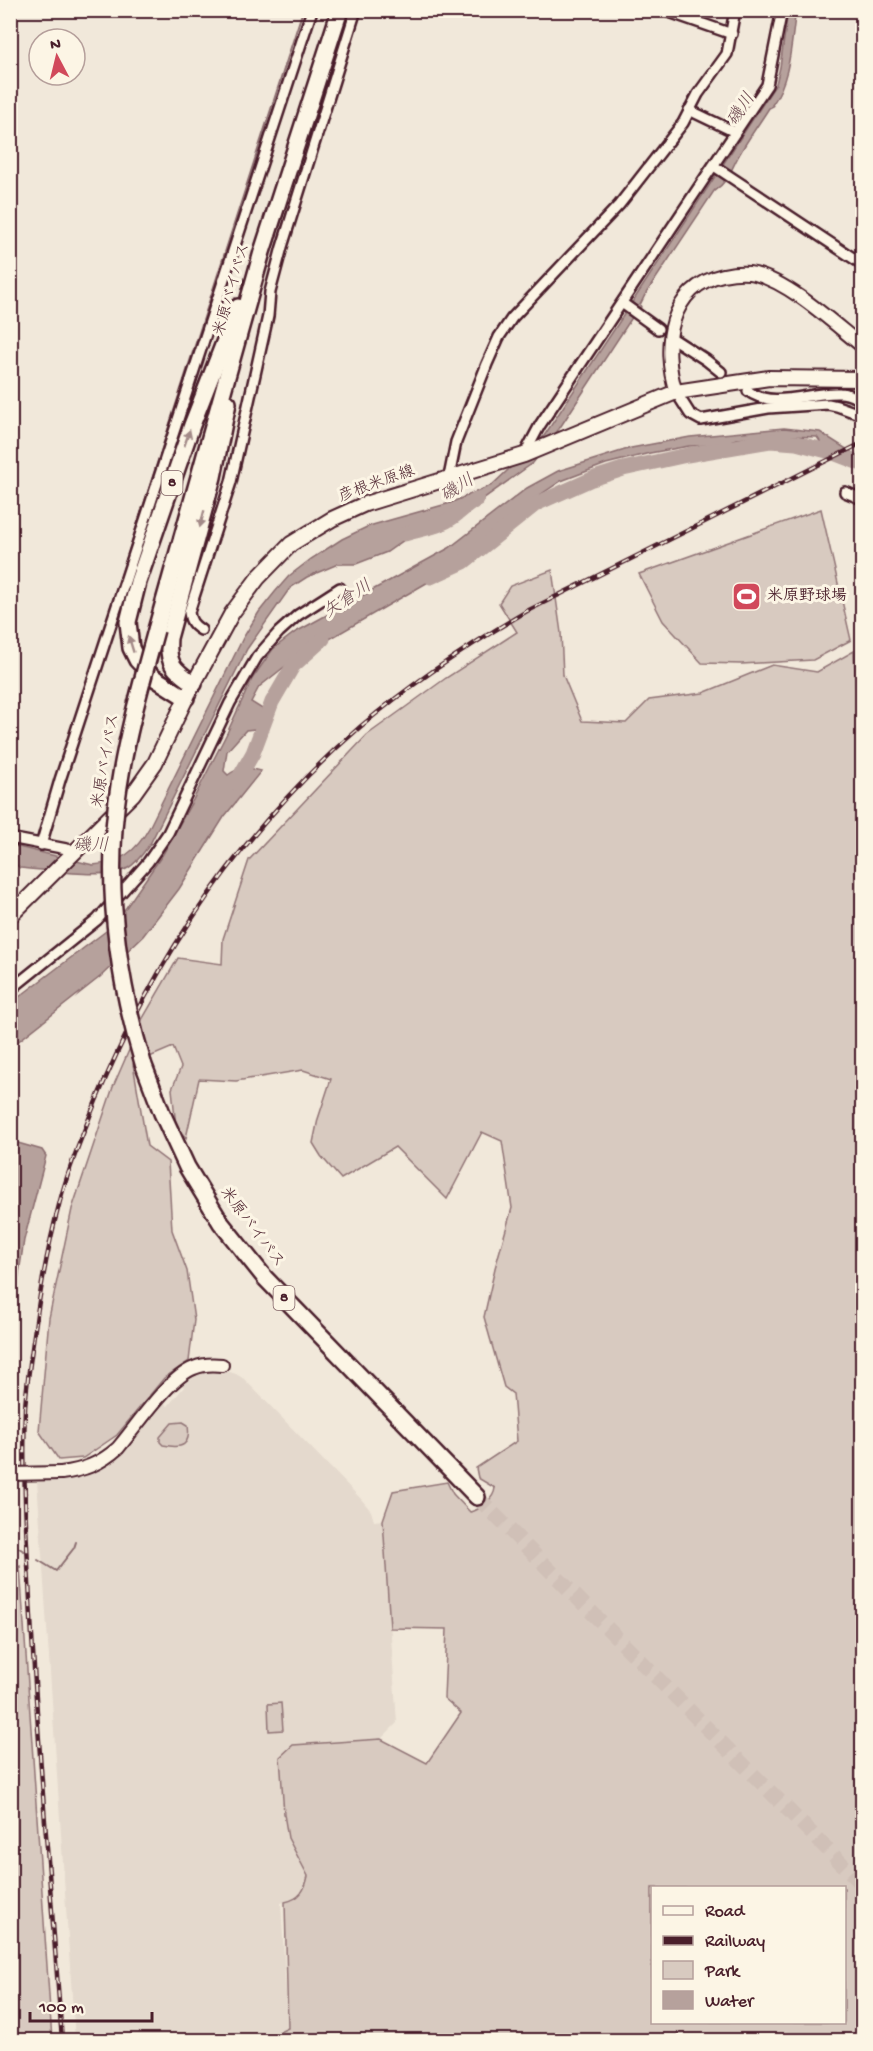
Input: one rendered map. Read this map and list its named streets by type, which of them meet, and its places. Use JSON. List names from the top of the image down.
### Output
{
  "streets": {
    "highway": ["米原バイパス", "8"],
    "main road": ["彦根米原線"]
  },
  "crossings": [
    ["米原バイパス", "8"],
    ["8", "彦根米原線"]
  ],
  "water": ["磯川", "矢倉川"],
  "places": {
    "sports": ["米原野球場"]
  },
  "legend": [
    "Road",
    "Railway",
    "Park",
    "Water"
  ],
  "scale_bar": "100 m",
  "north": "top"
}
